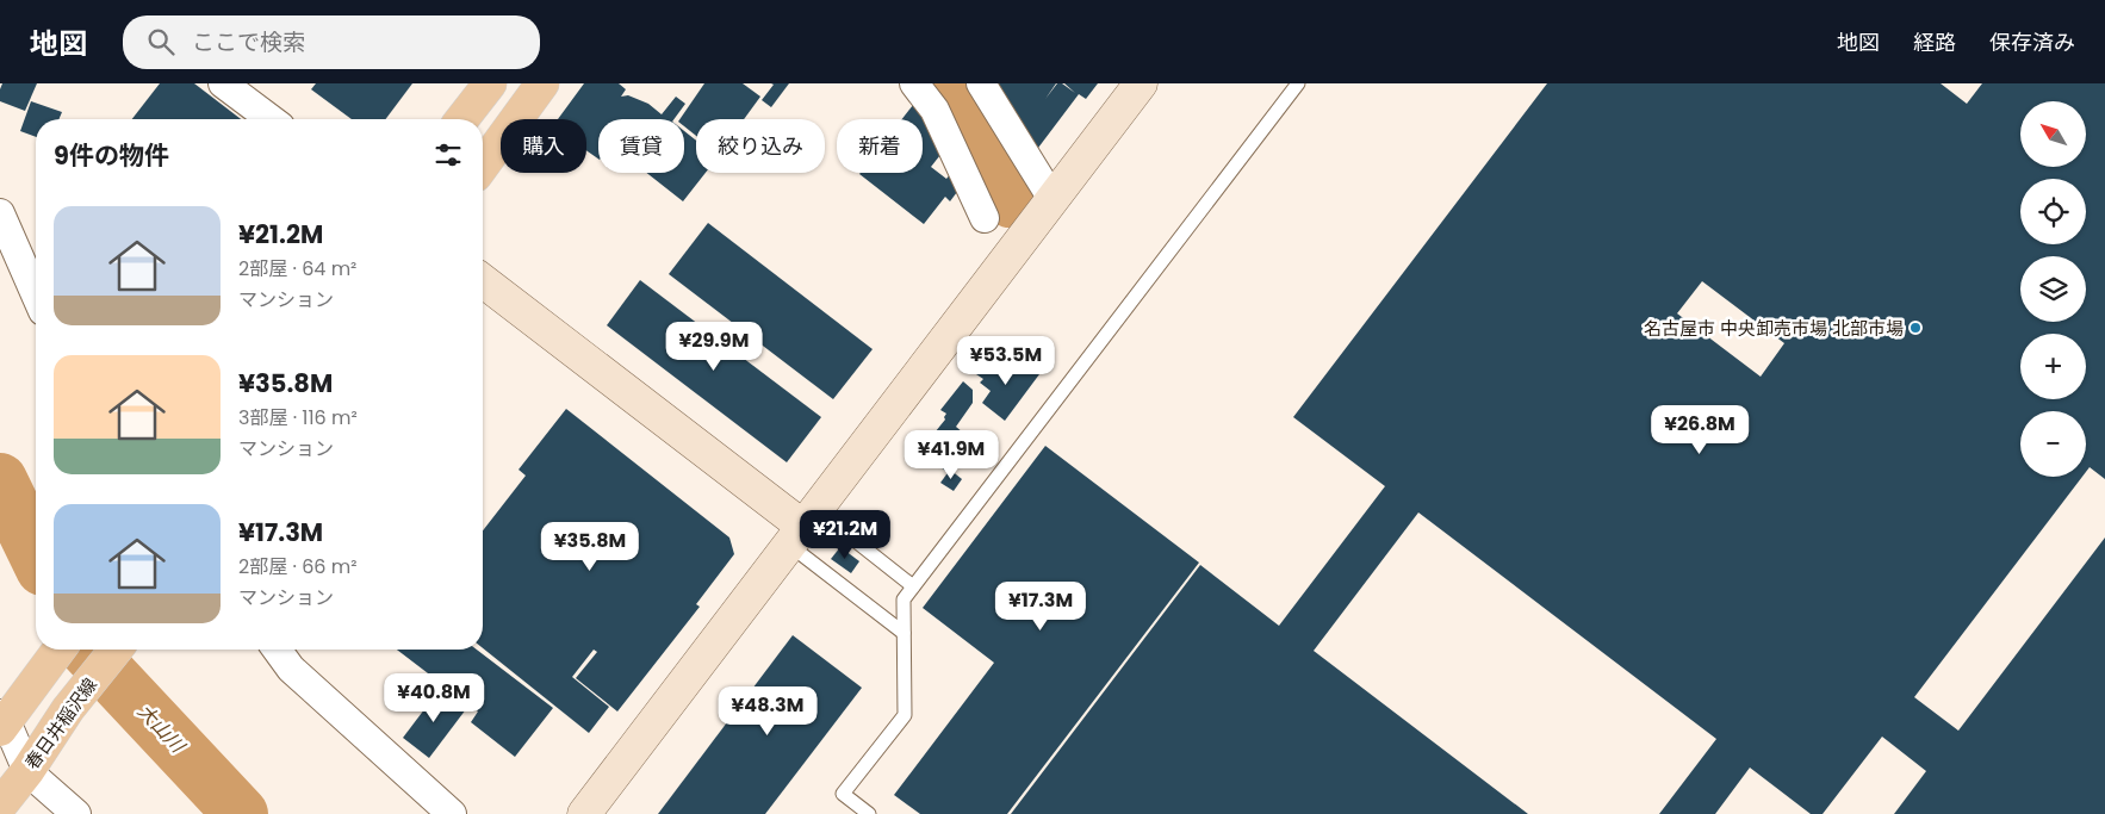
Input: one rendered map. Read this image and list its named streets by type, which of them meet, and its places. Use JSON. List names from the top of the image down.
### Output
{
  "streets": {
    "main road": ["春日井稲沢線"]
  },
  "water": ["大山川"],
  "places": ["名古屋市 中央卸売市場 北部市場"],
  "north": "top left",
  "page": {
    "header": "地図",
    "search": "ここで検索",
    "nav": ["地図", "経路", "保存済み"],
    "map_buttons": ["+", "−"],
    "chip": [
      "購入",
      "賃貸",
      "絞り込み",
      "新着"
    ],
    "heading": "9件の物件",
    "list": [
      {
        "name": "¥21.2M",
        "note": "2部屋 · 64 m² · マンション"
      },
      {
        "name": "¥35.8M",
        "note": "3部屋 · 116 m² · マンション"
      },
      {
        "name": "¥17.3M",
        "note": "2部屋 · 66 m² · マンション"
      }
    ],
    "price": [
      "¥29.9M",
      "¥53.5M",
      "¥26.8M",
      "¥41.9M",
      "¥21.2M",
      "¥35.8M",
      "¥17.3M",
      "¥40.8M",
      "¥48.3M"
    ]
  }
}
